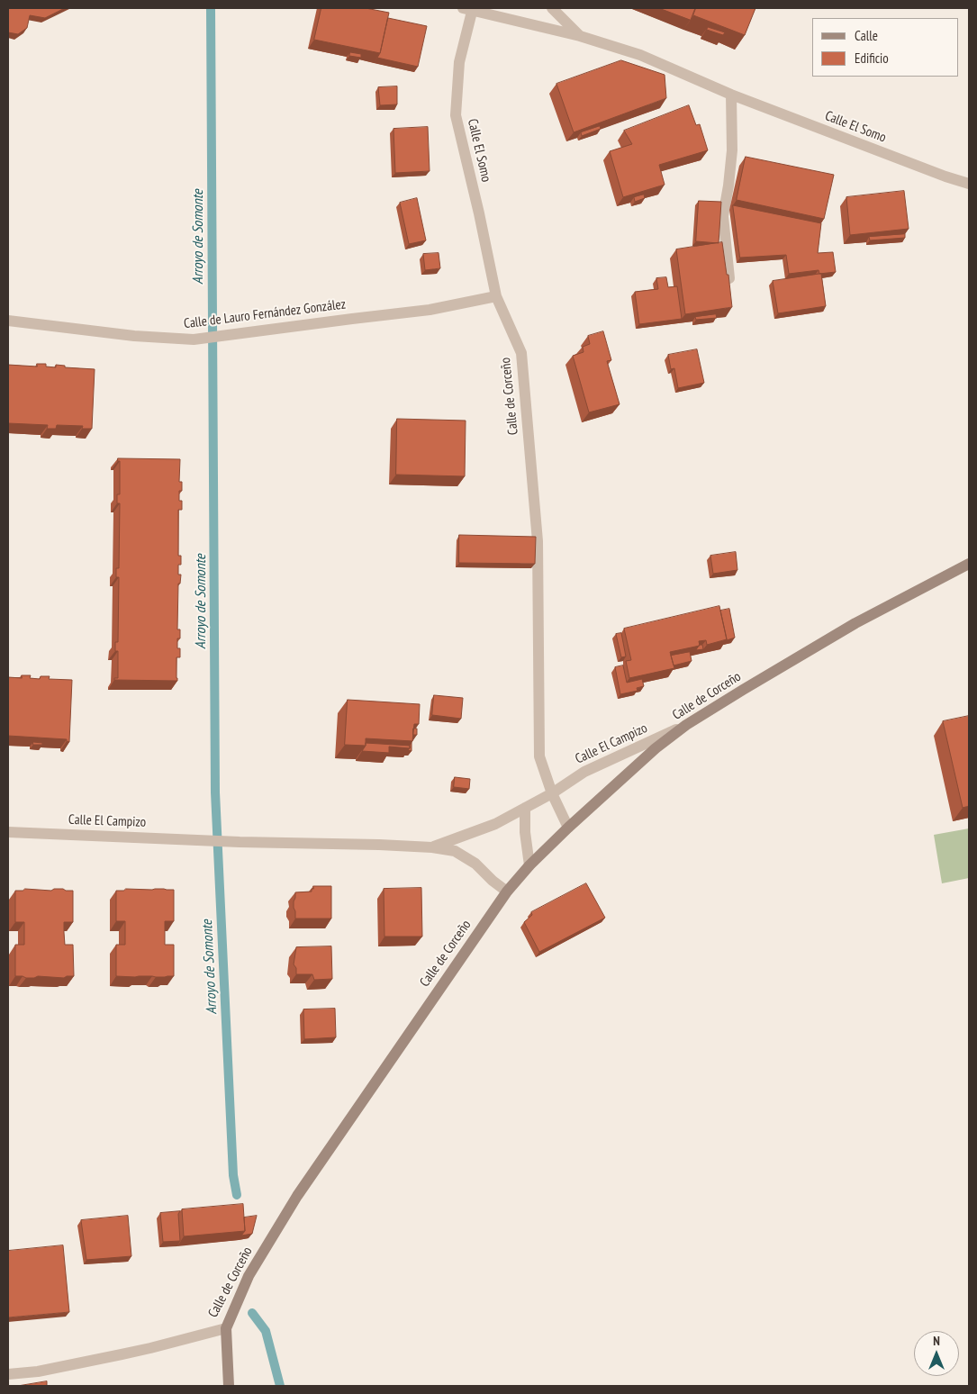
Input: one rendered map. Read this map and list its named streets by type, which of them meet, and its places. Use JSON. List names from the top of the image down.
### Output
{
  "streets": {
    "main road": ["Calle de Corceño"],
    "street": ["Calle El Somo", "Calle de Lauro Fernández González", "Calle El Campizo"]
  },
  "crossings": [
    ["Calle El Somo", "Calle de Lauro Fernández González"],
    ["Calle El Somo", "Calle de Corceño"],
    ["Calle de Lauro Fernández González", "Calle de Corceño"],
    ["Calle de Corceño", "Calle El Campizo"]
  ],
  "water": ["Arroyo de Somonte"],
  "legend": ["Calle", "Edificio"],
  "north": "top"
}
